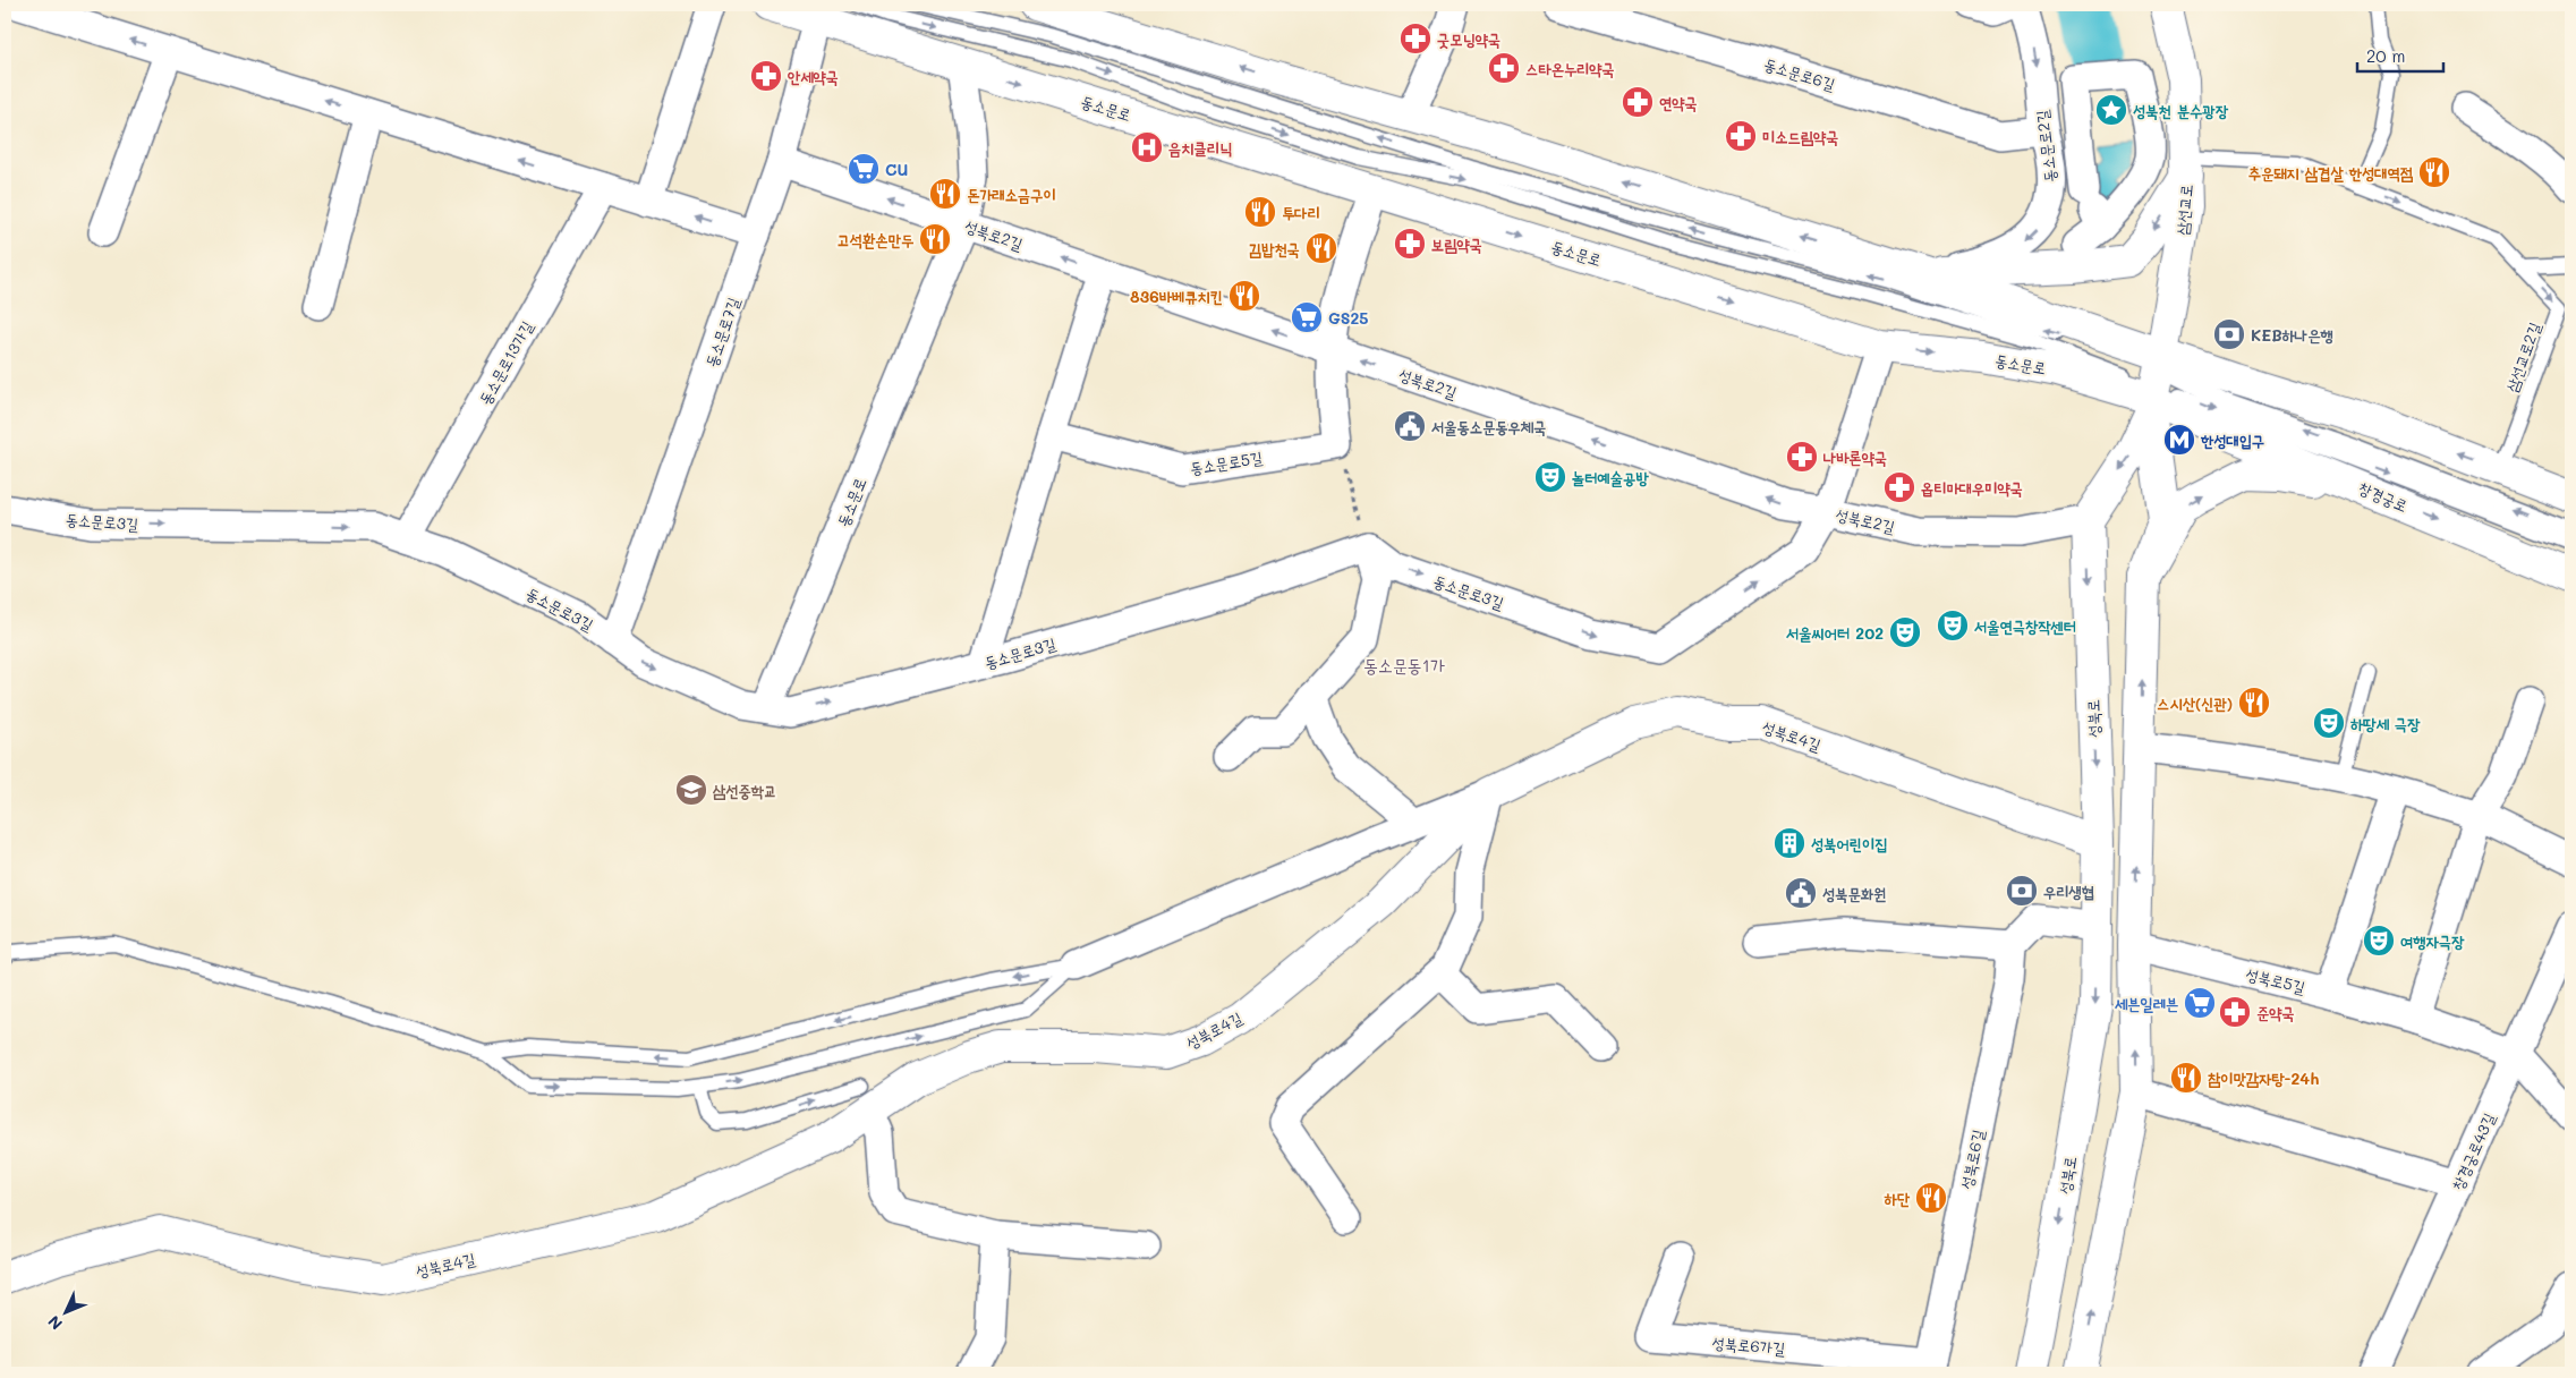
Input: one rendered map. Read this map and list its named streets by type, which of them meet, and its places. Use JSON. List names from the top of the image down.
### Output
{
  "streets": {
    "main road": [
      "동소문로",
      "삼선교로",
      "창경궁로",
      "성북로",
      "성북로4길"
    ],
    "street": [
      "동소문로6길",
      "동소문로2길",
      "성북로2길",
      "동소문로7길",
      "동소문로13가길",
      "동소문로5길",
      "동소문로3길",
      "성북로5길",
      "창경궁로43길",
      "성북로6길",
      "성북로6가길"
    ],
    "lane": ["삼선교로2길"]
  },
  "crossings": [
    ["동소문로6길", "동소문로2길"],
    ["동소문로", "동소문로2길"],
    ["동소문로", "삼선교로"],
    ["동소문로", "성북로2길"],
    ["동소문로", "동소문로7길"],
    ["동소문로", "삼선교로2길"],
    ["동소문로", "창경궁로"],
    ["동소문로", "동소문로3길"],
    ["삼선교로", "삼선교로2길"],
    ["성북로2길", "동소문로7길"],
    ["성북로2길", "동소문로3길"],
    ["성북로2길", "성북로"],
    ["동소문로7길", "동소문로3길"],
    ["동소문로13가길", "동소문로3길"],
    ["성북로", "성북로4길"],
    ["성북로5길", "창경궁로43길"],
    ["성북로6길", "성북로6가길"]
  ],
  "one_way": ["동소문로2길", "성북로2길", "동소문로3길"],
  "districts": ["동소문동1가"],
  "places": {
    "pharmacy": [
      "굿모닝약국",
      "스타온누리약국",
      "안세약국",
      "연약국",
      "미소드림약국",
      "보림약국",
      "나바론약국",
      "옵티마대우미약국",
      "준약국"
    ],
    "place": ["성북천 분수광장"],
    "hospital": ["음치클리닉"],
    "supermarket": ["CU", "GS25", "세븐일레븐"],
    "restaurant": [
      "추운돼지 삼겹살 한성대역점",
      "돈가래소금구이",
      "투다리",
      "고석환손만두",
      "김밥천국",
      "836바베큐치킨",
      "스시산(신관)",
      "참이맛감자탕-24h",
      "하단"
    ],
    "bank": ["KEB하나은행", "우리생협"],
    "public building": ["서울동소문동우체국", "성북문화원"],
    "metro station": ["한성대입구"],
    "theatre": [
      "놀터예술공방",
      "서울연극창작센터",
      "서울씨어터 202",
      "하땅세 극장",
      "여행자극장"
    ],
    "school or university": ["삼선중학교"],
    "building": ["성북어린이집"]
  },
  "scale_bar": "20 m",
  "north": "bottom left"
}
